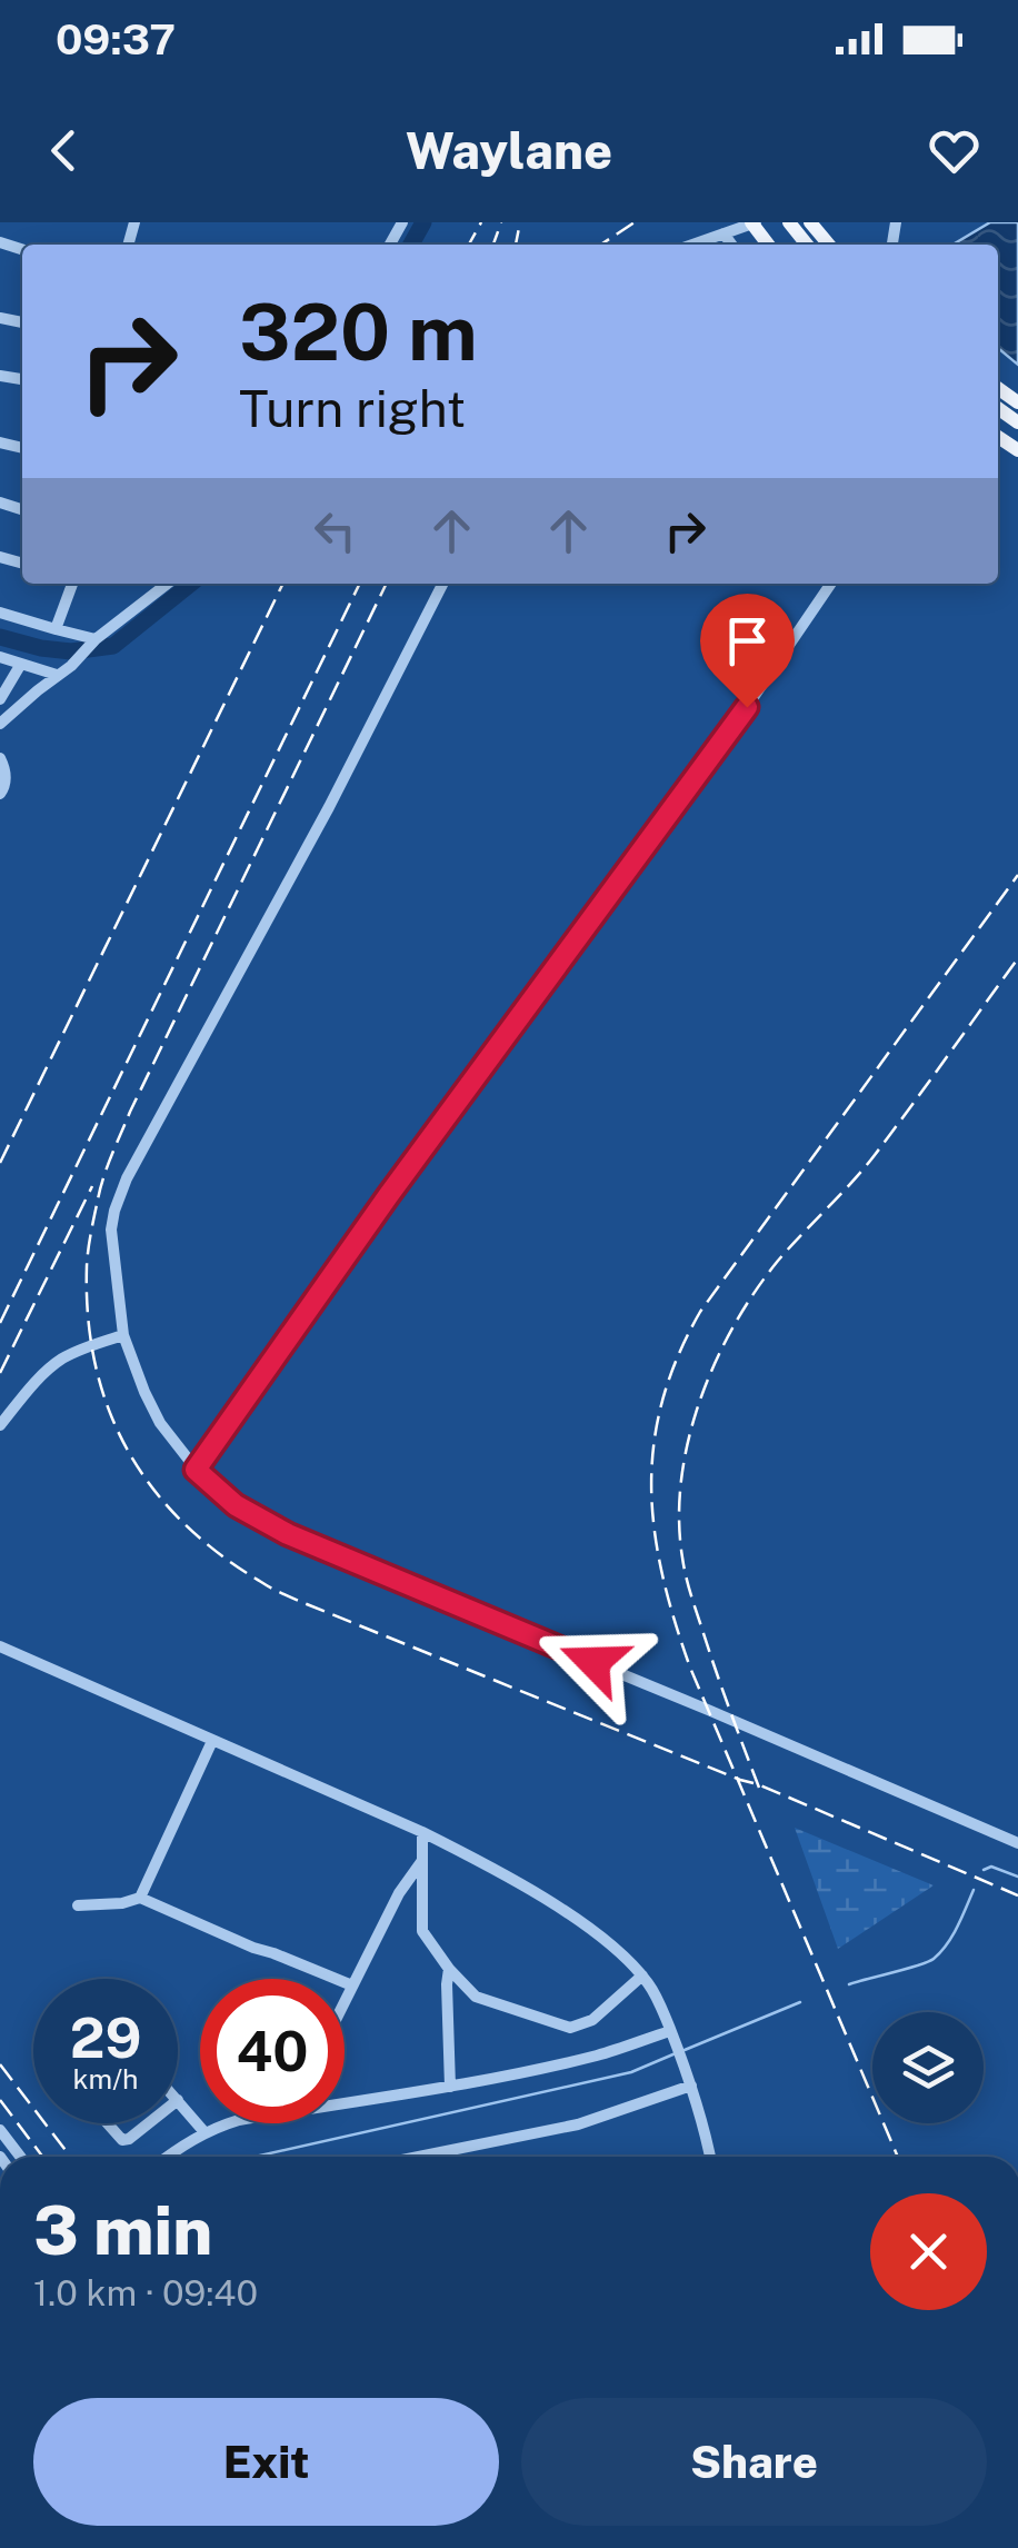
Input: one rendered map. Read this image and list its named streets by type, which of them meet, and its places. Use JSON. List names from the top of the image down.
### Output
{
  "page": {
    "status": "09:37",
    "header": "Waylane",
    "turn": ["320 m", "Turn right"],
    "speed": "29 km/h",
    "limit": "40",
    "heading": ["3 min", "1.0 km · 09:40"],
    "buttons": ["Exit", "Share"]
  }
}
